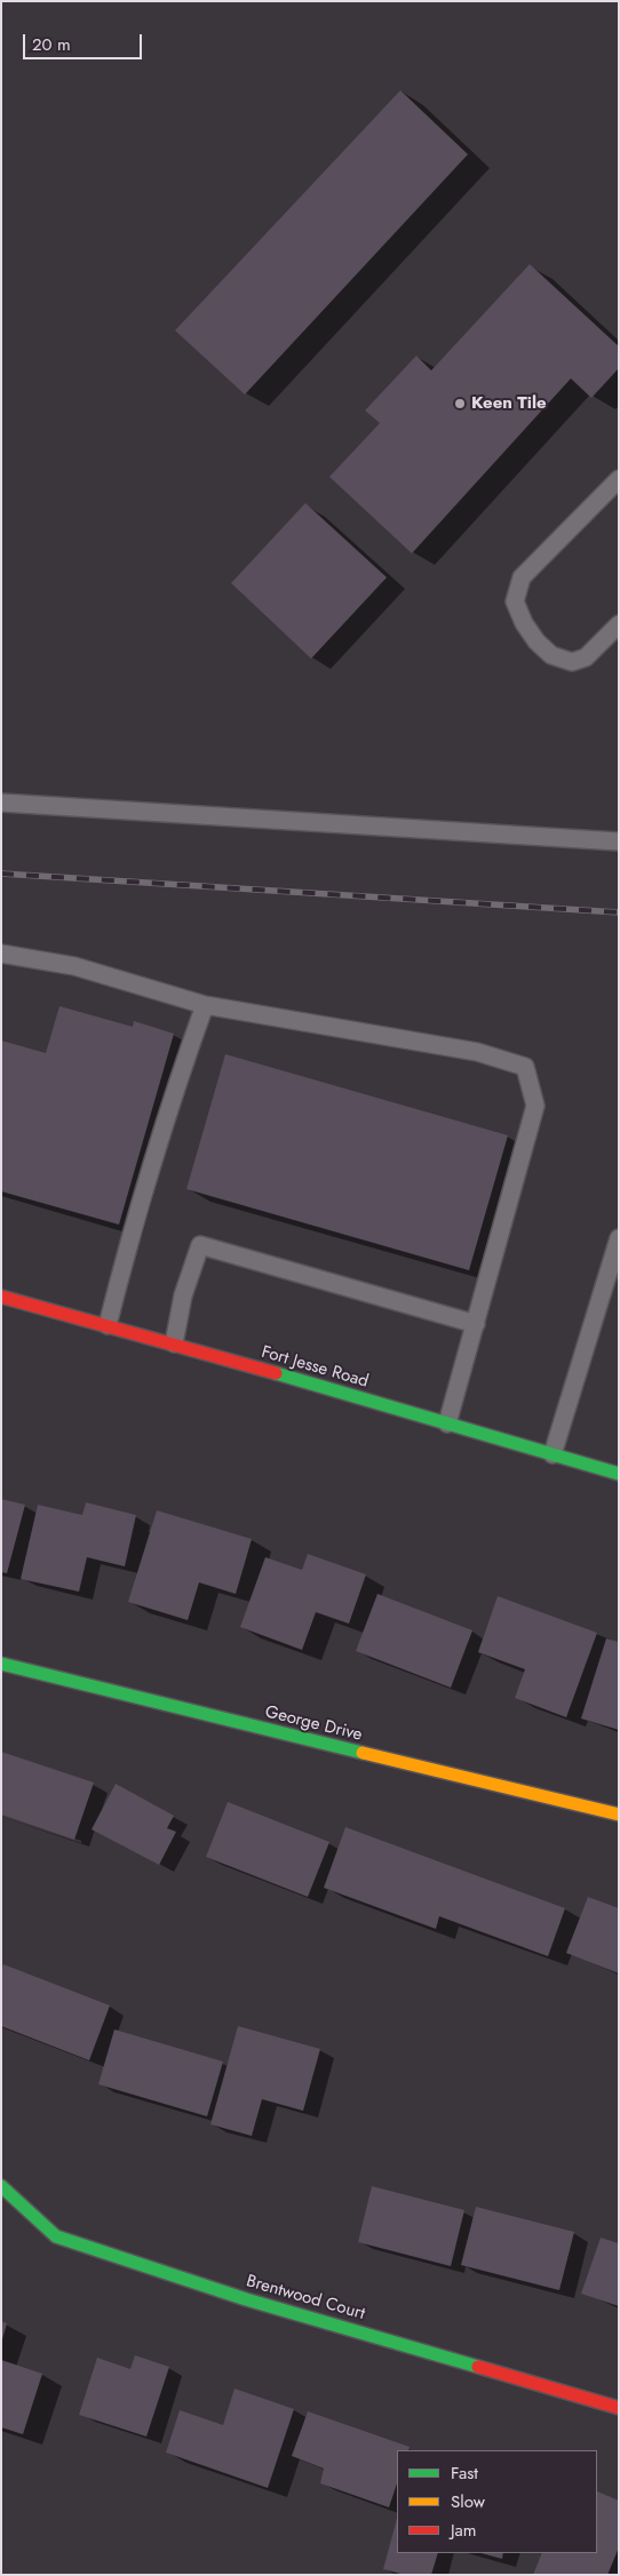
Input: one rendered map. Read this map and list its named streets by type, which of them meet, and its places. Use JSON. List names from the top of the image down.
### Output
{
  "streets": {
    "street": ["Fort Jesse Road", "George Drive", "Brentwood Court"]
  },
  "places": ["Keen Tile"],
  "legend": ["Fast", "Slow", "Jam"],
  "scale_bar": "20 m"
}
